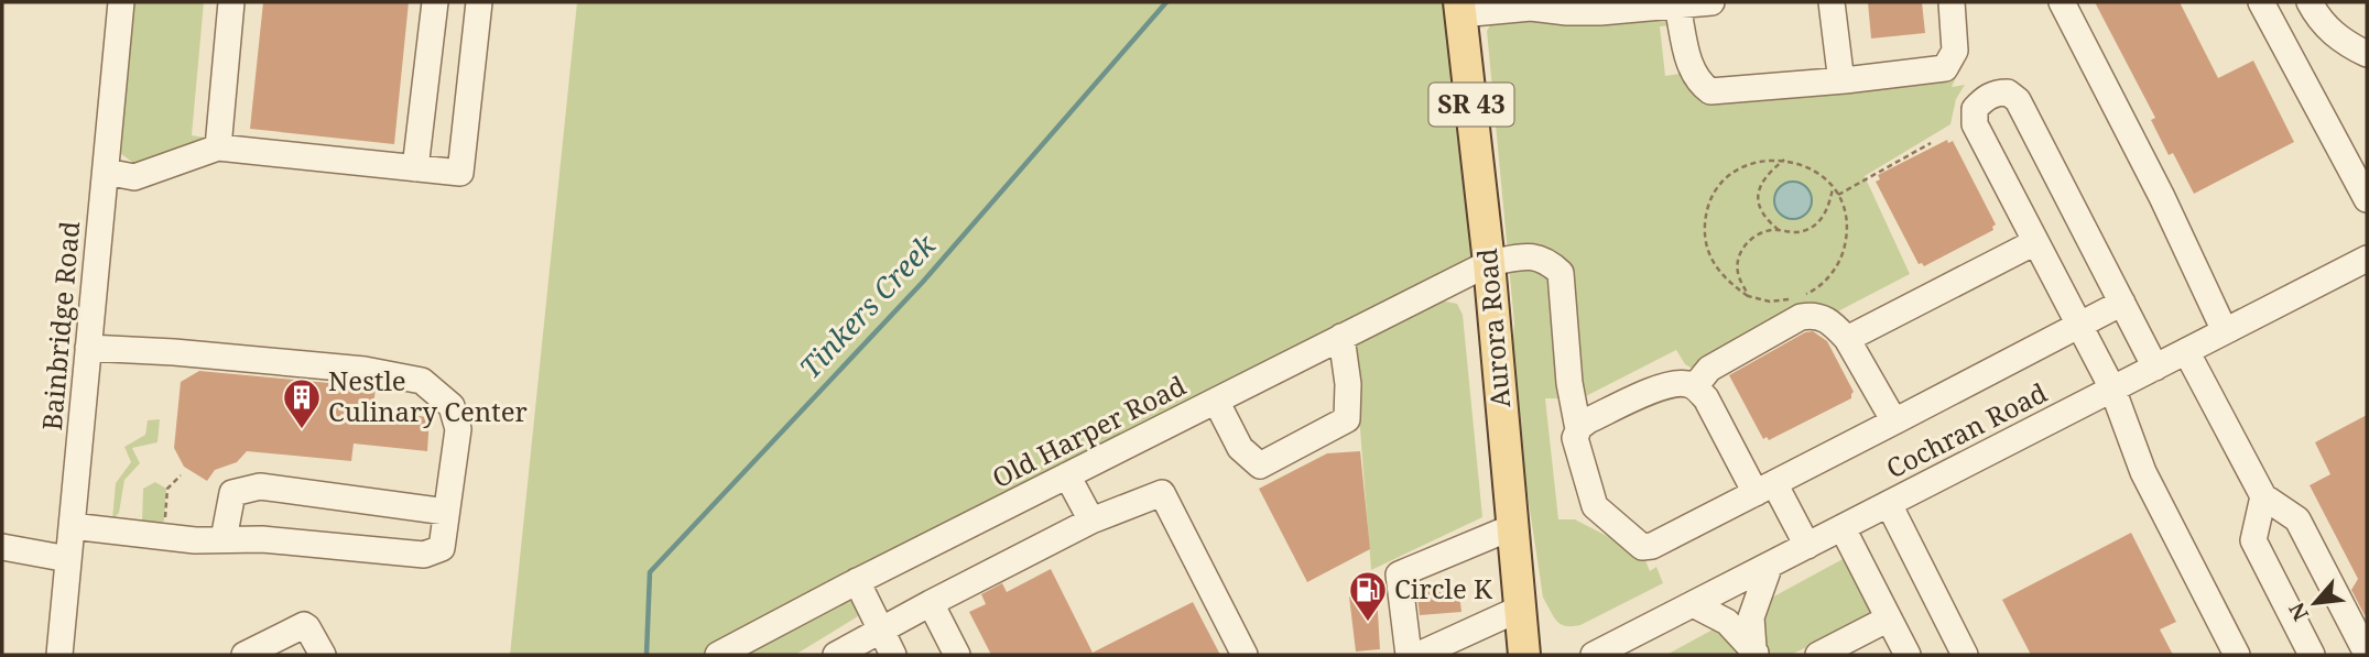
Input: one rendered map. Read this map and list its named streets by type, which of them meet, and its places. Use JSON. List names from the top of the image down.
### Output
{
  "streets": {
    "main road": ["SR 43", "Aurora Road"],
    "street": ["Bainbridge Road", "Cochran Road", "Old Harper Road"]
  },
  "crossings": [
    ["Aurora Road", "Old Harper Road"]
  ],
  "water": ["Tinkers Creek"],
  "places": {
    "building": ["Nestle Culinary Center"],
    "fuel station": ["Circle K"]
  },
  "north": "bottom left"
}
